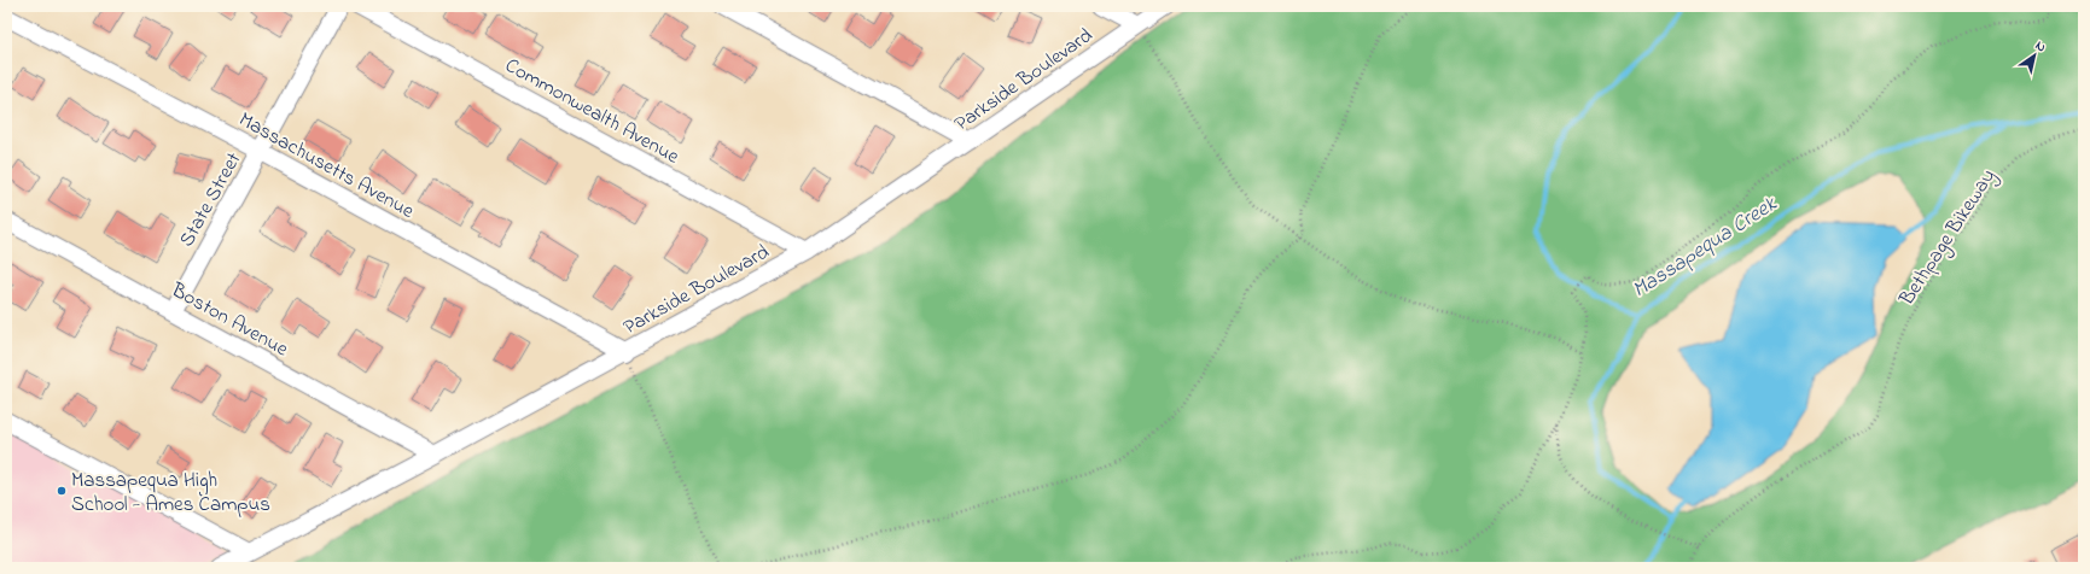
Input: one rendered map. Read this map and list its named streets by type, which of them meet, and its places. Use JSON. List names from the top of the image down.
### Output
{
  "streets": {
    "street": [
      "Parkside Boulevard",
      "Commonwealth Avenue",
      "Massachusetts Avenue",
      "State Street",
      "Boston Avenue"
    ],
    "path": ["Bethpage Bikeway"]
  },
  "crossings": [
    ["Parkside Boulevard", "Commonwealth Avenue"],
    ["Parkside Boulevard", "Massachusetts Avenue"],
    ["Parkside Boulevard", "Boston Avenue"],
    ["Massachusetts Avenue", "State Street"],
    ["State Street", "Boston Avenue"]
  ],
  "water": ["Massapequa Creek"],
  "places": ["Massapequa High School - Ames Campus"],
  "north": "top right"
}
